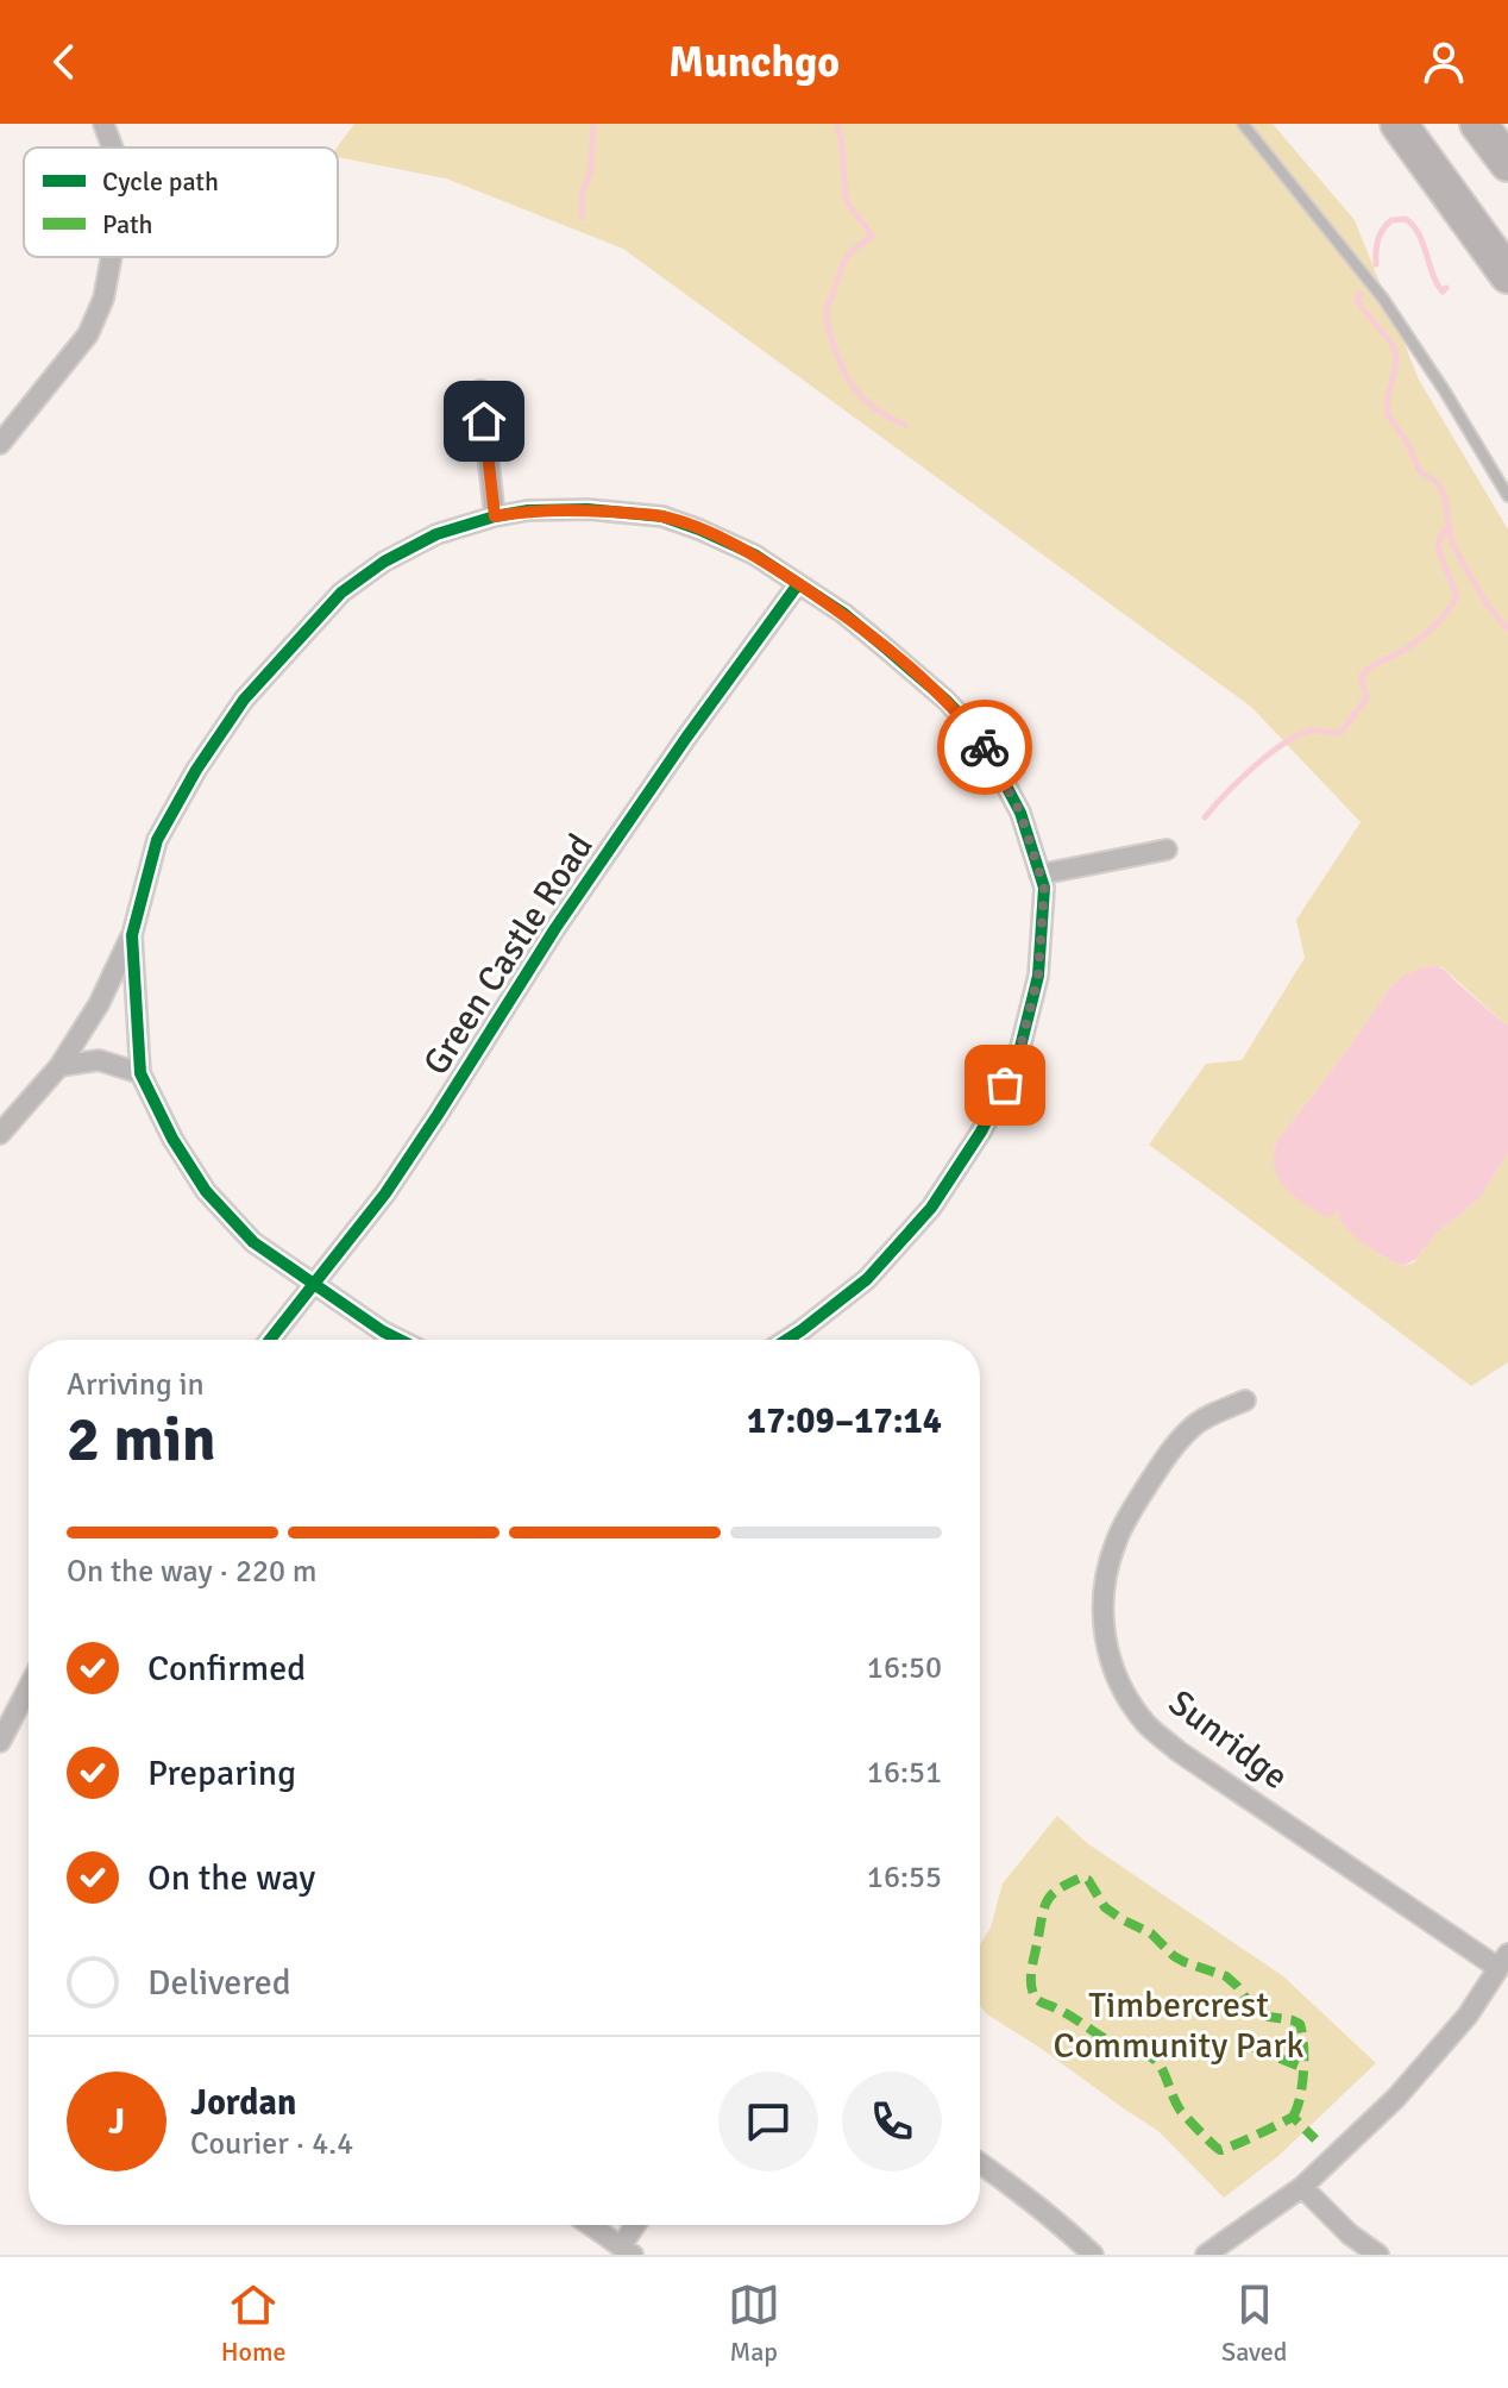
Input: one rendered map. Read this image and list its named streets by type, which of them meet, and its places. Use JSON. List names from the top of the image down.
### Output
{
  "streets": {
    "street": ["Green Castle Road", "Sunridge"]
  },
  "parks": ["Timbercrest Community Park"],
  "legend": ["Cycle path", "Path"],
  "page": {
    "header": "Munchgo",
    "heading": ["2 min", "Arriving in", "17:09–17:14"],
    "panel": ["Jordan", "Courier · 4.4"],
    "bar": "On the way · 220 m",
    "list": [
      ["Confirmed", "16:50"],
      ["Preparing", "16:51"],
      ["On the way", "16:55"],
      "Delivered"
    ],
    "round": "J",
    "tabs": ["Home", "Map", "Saved"]
  }
}
